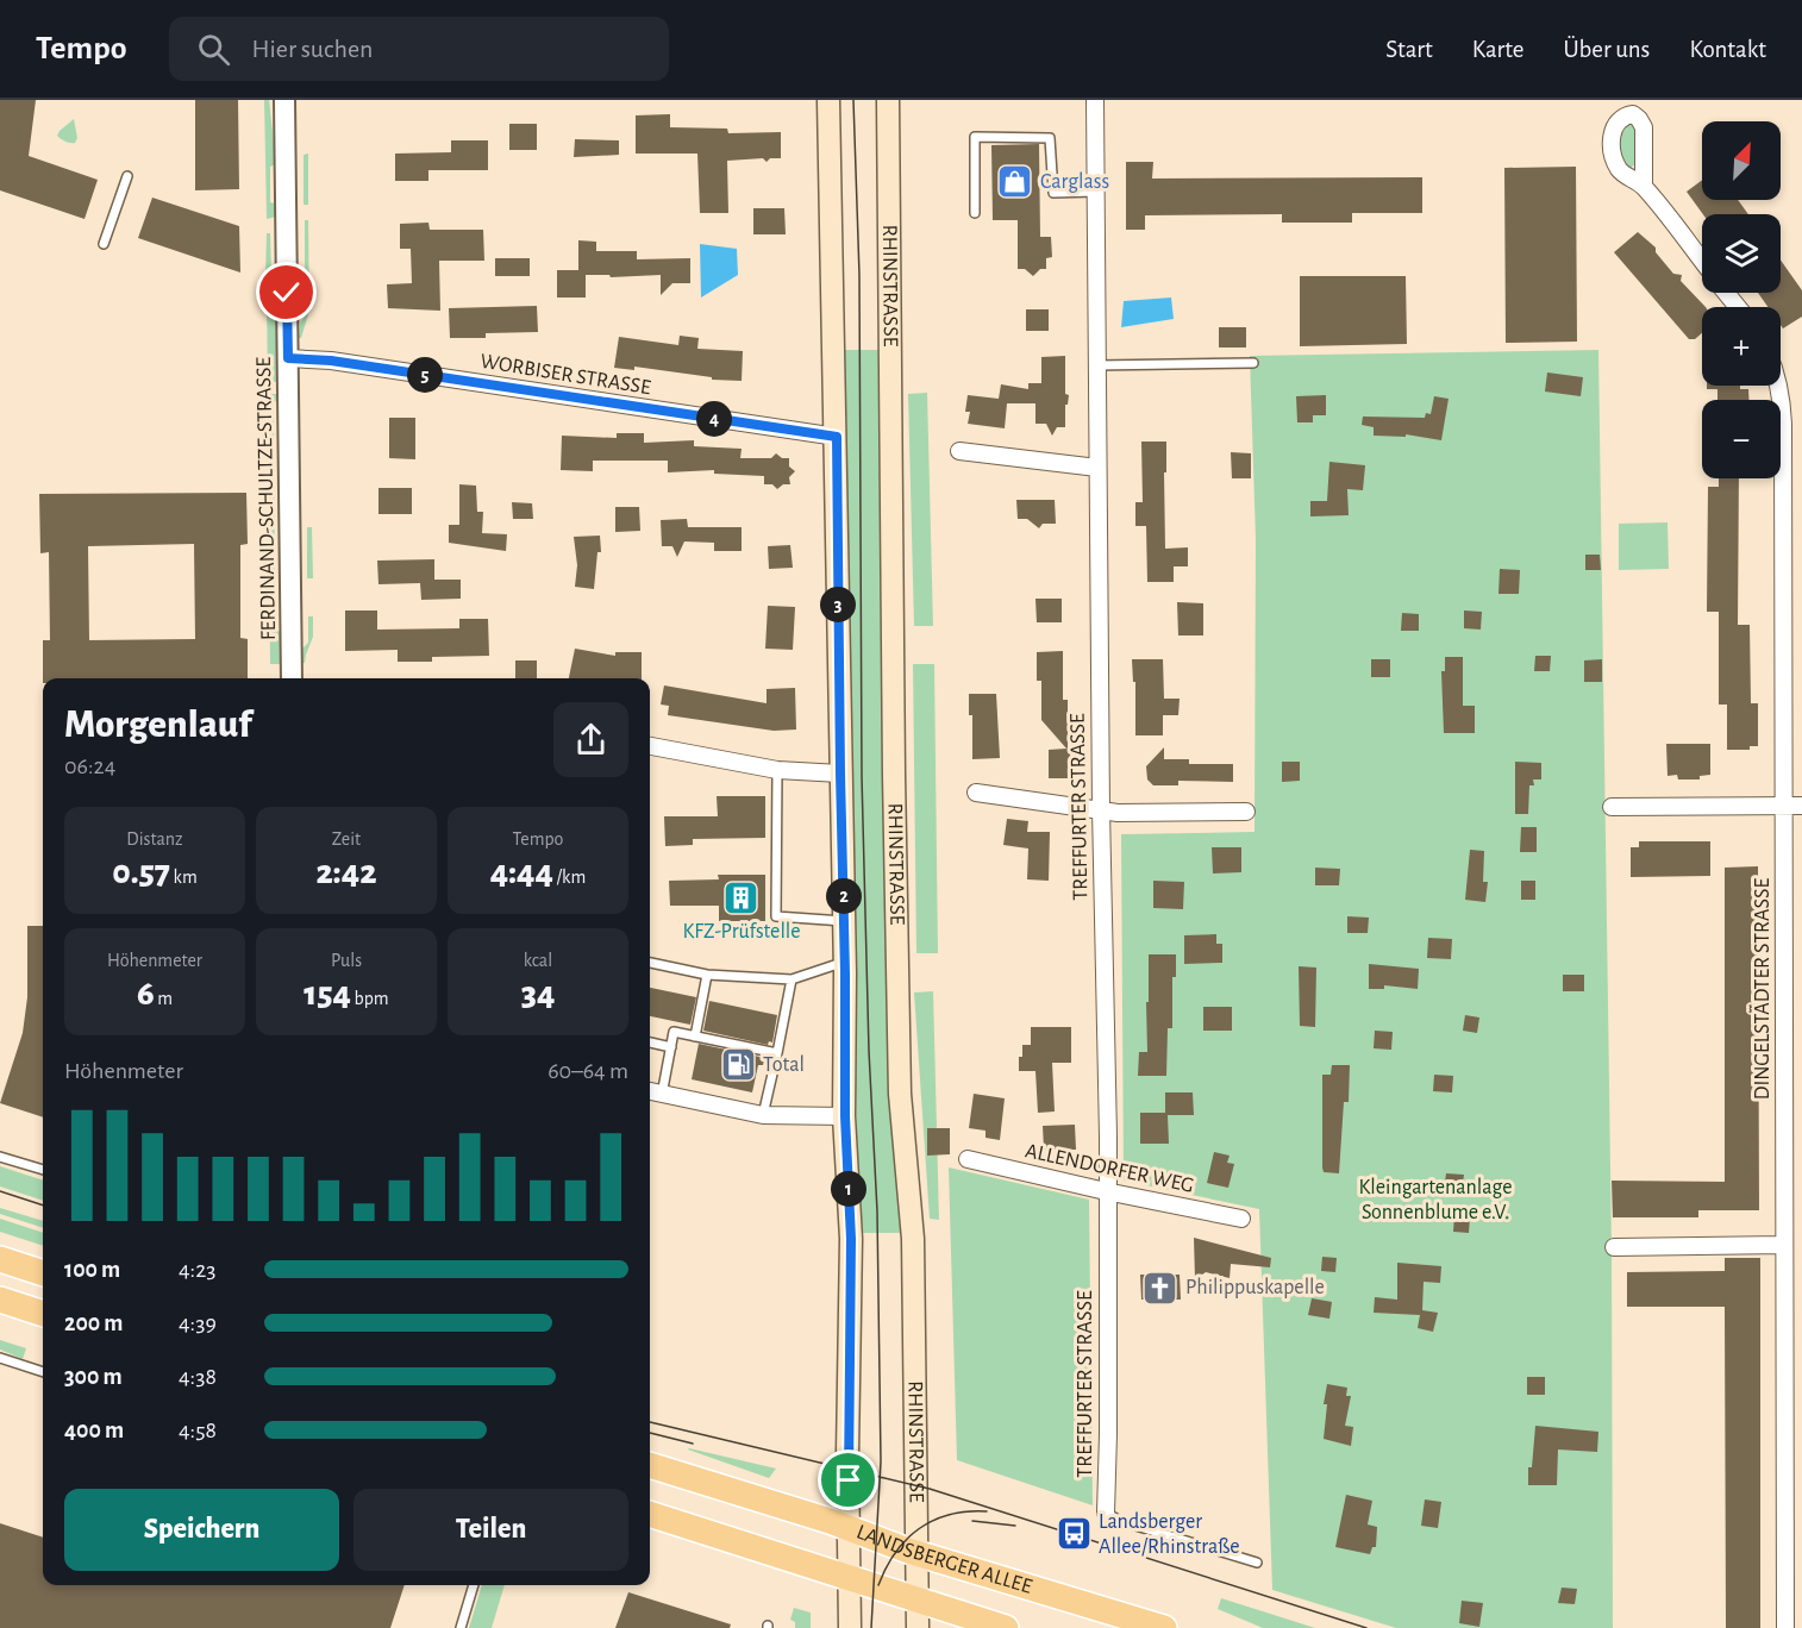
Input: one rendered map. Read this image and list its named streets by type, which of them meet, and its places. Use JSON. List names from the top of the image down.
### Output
{
  "streets": {
    "main road": ["RHINSTRASSE", "LANDSBERGER ALLEE"],
    "street": [
      "WORBISER STRASSE",
      "FERDINAND-SCHULTZE-STRASSE",
      "TREFFURTER STRASSE",
      "DINGELSTÄDTER STRASSE",
      "ALLENDORFER WEG"
    ]
  },
  "crossings": [
    ["RHINSTRASSE", "LANDSBERGER ALLEE"],
    ["WORBISER STRASSE", "FERDINAND-SCHULTZE-STRASSE"],
    ["TREFFURTER STRASSE", "ALLENDORFER WEG"]
  ],
  "parks": ["Kleingartenanlage Sonnenblume e.V."],
  "places": {
    "shop": ["Carglass"],
    "building": ["KFZ-Prüfstelle"],
    "fuel station": ["Total"],
    "church": ["Philippuskapelle"],
    "bus stop": ["Landsberger Allee/Rhinstraße"]
  },
  "north": "top right",
  "page": {
    "header": "Tempo",
    "search": "Hier suchen",
    "nav": [
      "Start",
      "Karte",
      "Über uns",
      "Kontakt"
    ],
    "map_buttons": ["+", "−"],
    "pins": [
      "5",
      "4",
      "3",
      "2",
      "1"
    ],
    "heading": ["Morgenlauf", "06:24"],
    "stats": [
      ["Distanz", "0.57 km"],
      ["Zeit", "2:42"],
      ["Tempo", "4:44 /km"],
      ["Höhenmeter", "6 m"],
      ["Puls", "154 bpm"],
      ["kcal", "34"]
    ],
    "chart": ["Höhenmeter", "60–64 m"],
    "list": [
      {
        "name": "100 m",
        "note": "4:23"
      },
      {
        "name": "200 m",
        "note": "4:39"
      },
      {
        "name": "300 m",
        "note": "4:38"
      },
      {
        "name": "400 m",
        "note": "4:58"
      }
    ],
    "buttons": ["Speichern", "Teilen"]
  }
}
